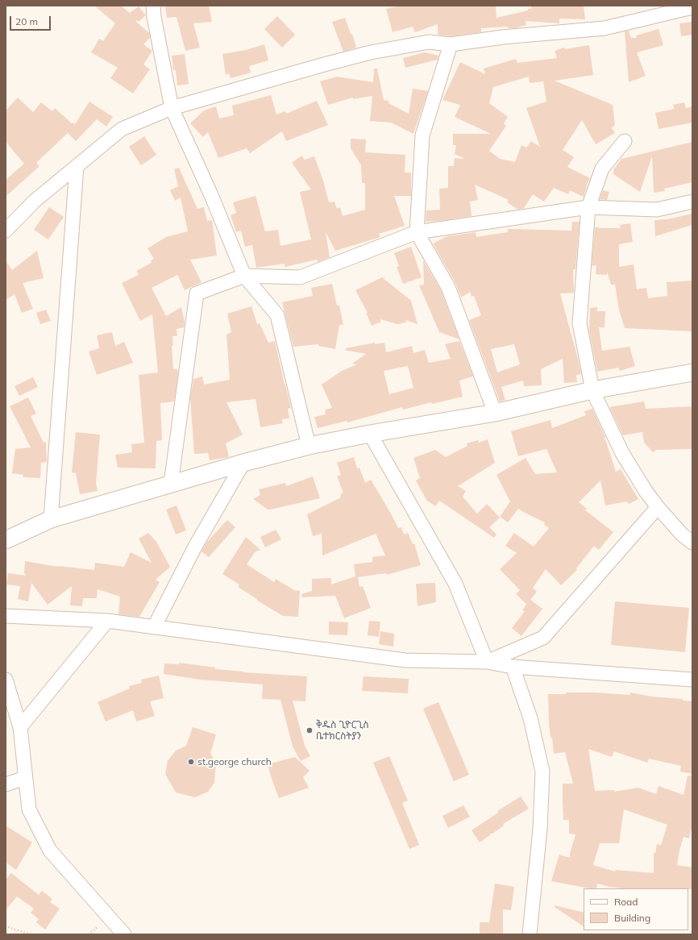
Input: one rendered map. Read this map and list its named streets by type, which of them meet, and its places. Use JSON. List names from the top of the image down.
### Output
{
  "places": ["ቅዱስ ጊዮርጊስ ቤተክርስትያን", "st.george church"],
  "legend": ["Road", "Building"],
  "scale_bar": "20 m"
}
